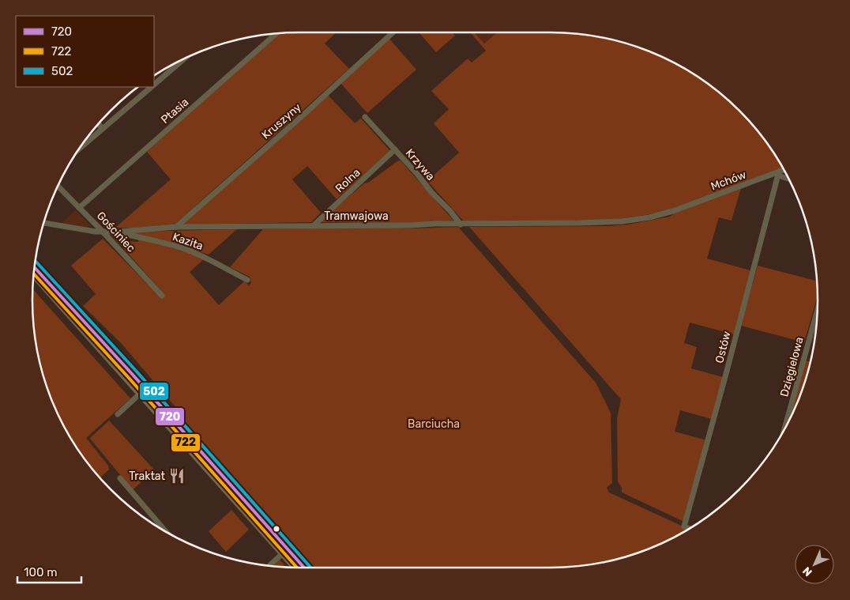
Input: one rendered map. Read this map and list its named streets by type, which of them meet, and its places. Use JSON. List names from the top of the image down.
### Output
{
  "streets": {
    "street": [
      "Ptasia",
      "Kruszyny",
      "Krzywa",
      "Rolna",
      "Mchów",
      "Tramwajowa",
      "Gościniec",
      "Kazita",
      "Ostów",
      "Dzięgielowa"
    ]
  },
  "crossings": [
    ["Ptasia", "Gościniec"],
    ["Kruszyny", "Tramwajowa"],
    ["Krzywa", "Rolna"],
    ["Krzywa", "Tramwajowa"],
    ["Rolna", "Tramwajowa"],
    ["Mchów", "Tramwajowa"],
    ["Mchów", "Ostów"],
    ["Tramwajowa", "Gościniec"],
    ["Tramwajowa", "Kazita"]
  ],
  "parks": ["Barciucha"],
  "places": {
    "restaurant": ["Traktat"]
  },
  "lines": ["transit line 502", "transit line 720", "transit line 722"],
  "legend": ["720", "722", "502"],
  "scale_bar": "100 m",
  "north": "bottom left"
}
